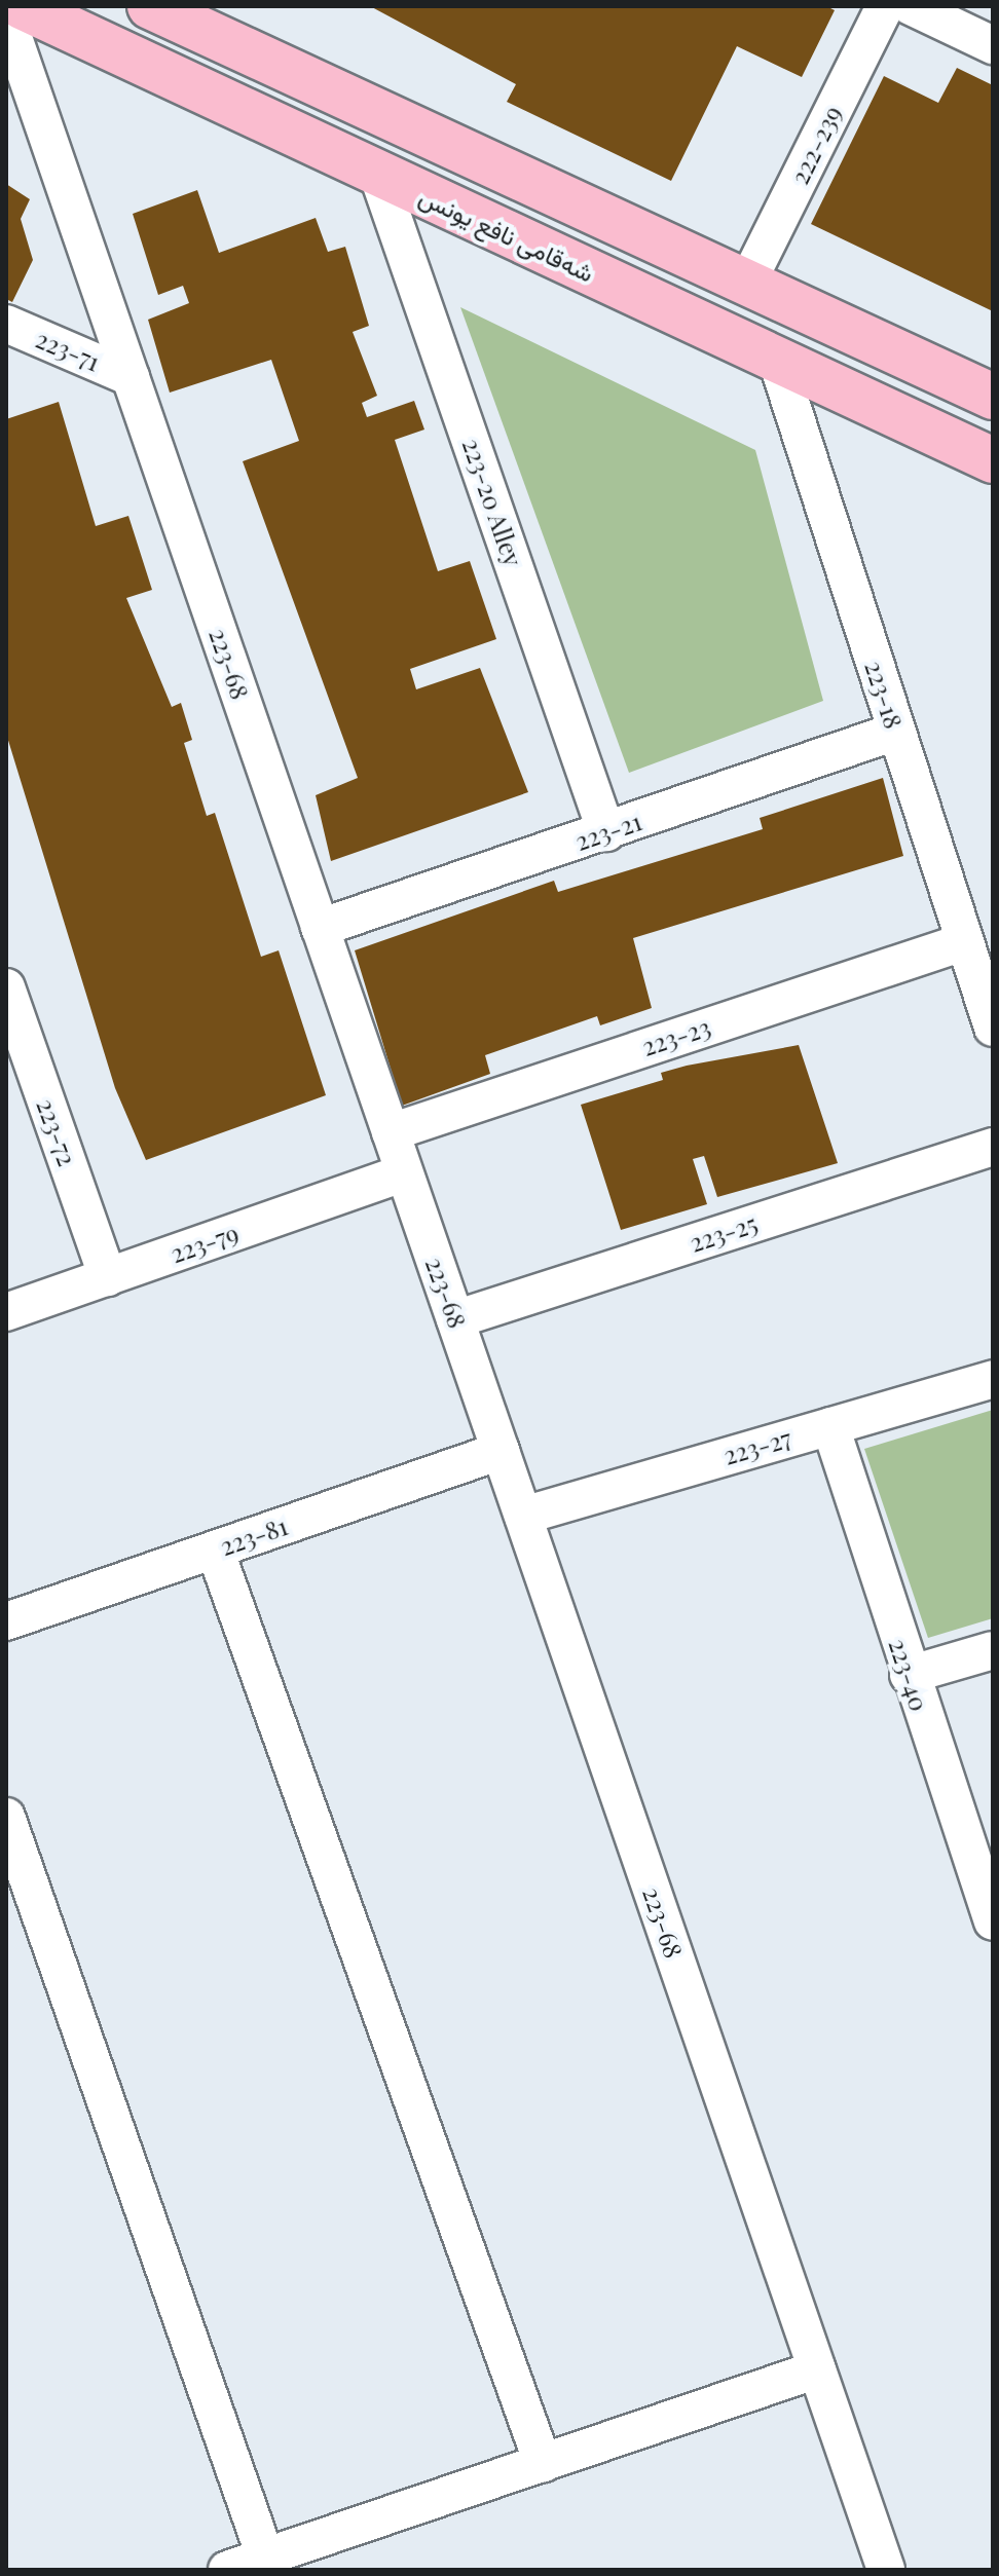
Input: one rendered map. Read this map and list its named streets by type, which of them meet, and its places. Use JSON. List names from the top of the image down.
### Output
{
  "streets": {
    "main road": ["شەقامی نافع یونس"],
    "street": [
      "222-239",
      "223-71",
      "223-20 Alley",
      "223-68",
      "223-18",
      "223-21",
      "223-23",
      "223-72",
      "223-25",
      "223-79",
      "223-27",
      "223-81",
      "223-40"
    ]
  },
  "crossings": [
    ["شەقامی نافع یونس", "223-20 Alley"],
    ["شەقامی نافع یونس", "223-18"],
    ["223-71", "223-68"],
    ["223-20 Alley", "223-21"],
    ["223-68", "223-21"],
    ["223-68", "223-23"],
    ["223-68", "223-25"],
    ["223-68", "223-79"],
    ["223-68", "223-27"],
    ["223-68", "223-81"],
    ["223-18", "223-21"],
    ["223-18", "223-23"],
    ["223-72", "223-79"],
    ["223-27", "223-40"]
  ]
}
